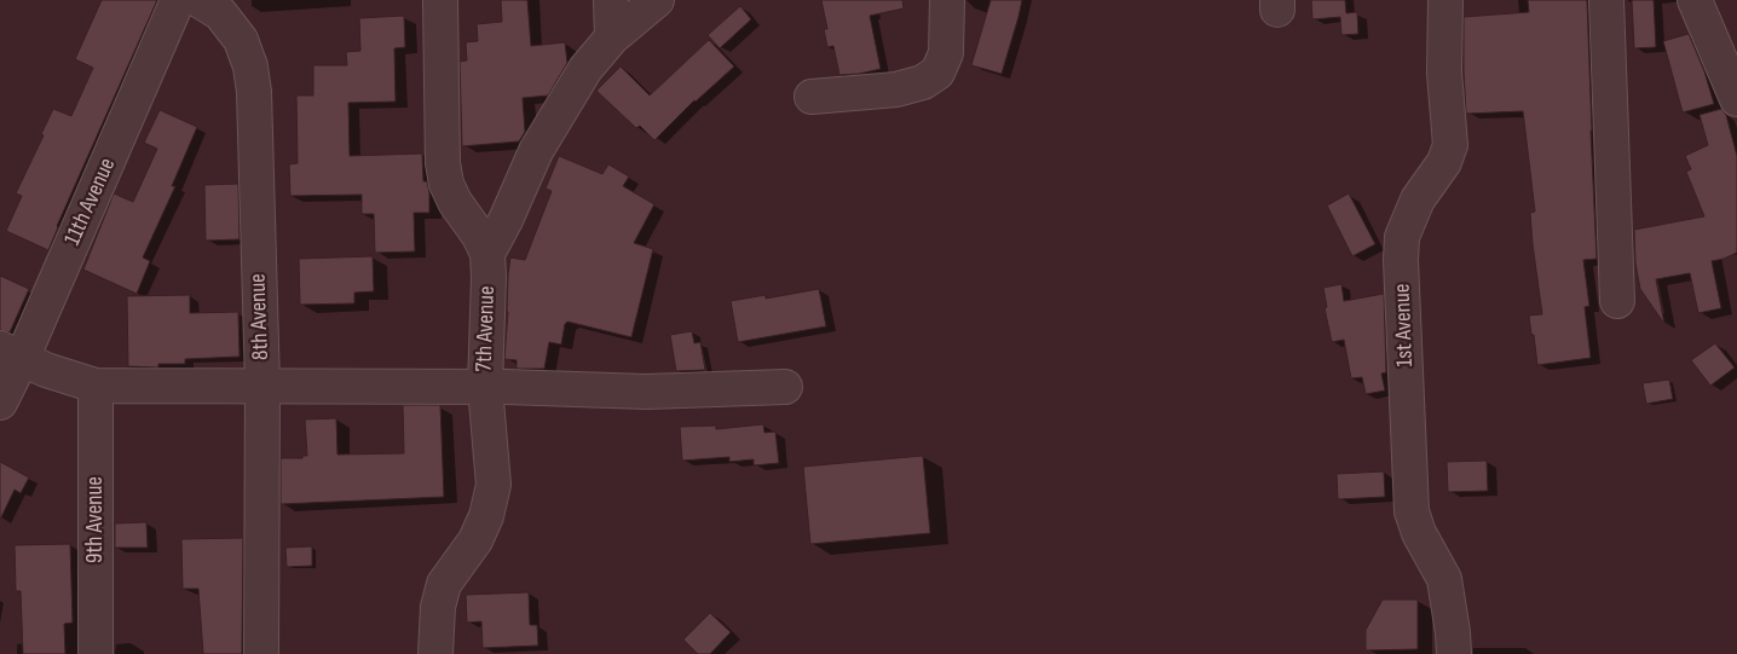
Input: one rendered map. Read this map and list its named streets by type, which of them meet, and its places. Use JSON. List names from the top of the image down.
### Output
{
  "streets": {
    "street": [
      "11th Avenue",
      "8th Avenue",
      "1st Avenue",
      "7th Avenue",
      "9th Avenue"
    ]
  }
}
